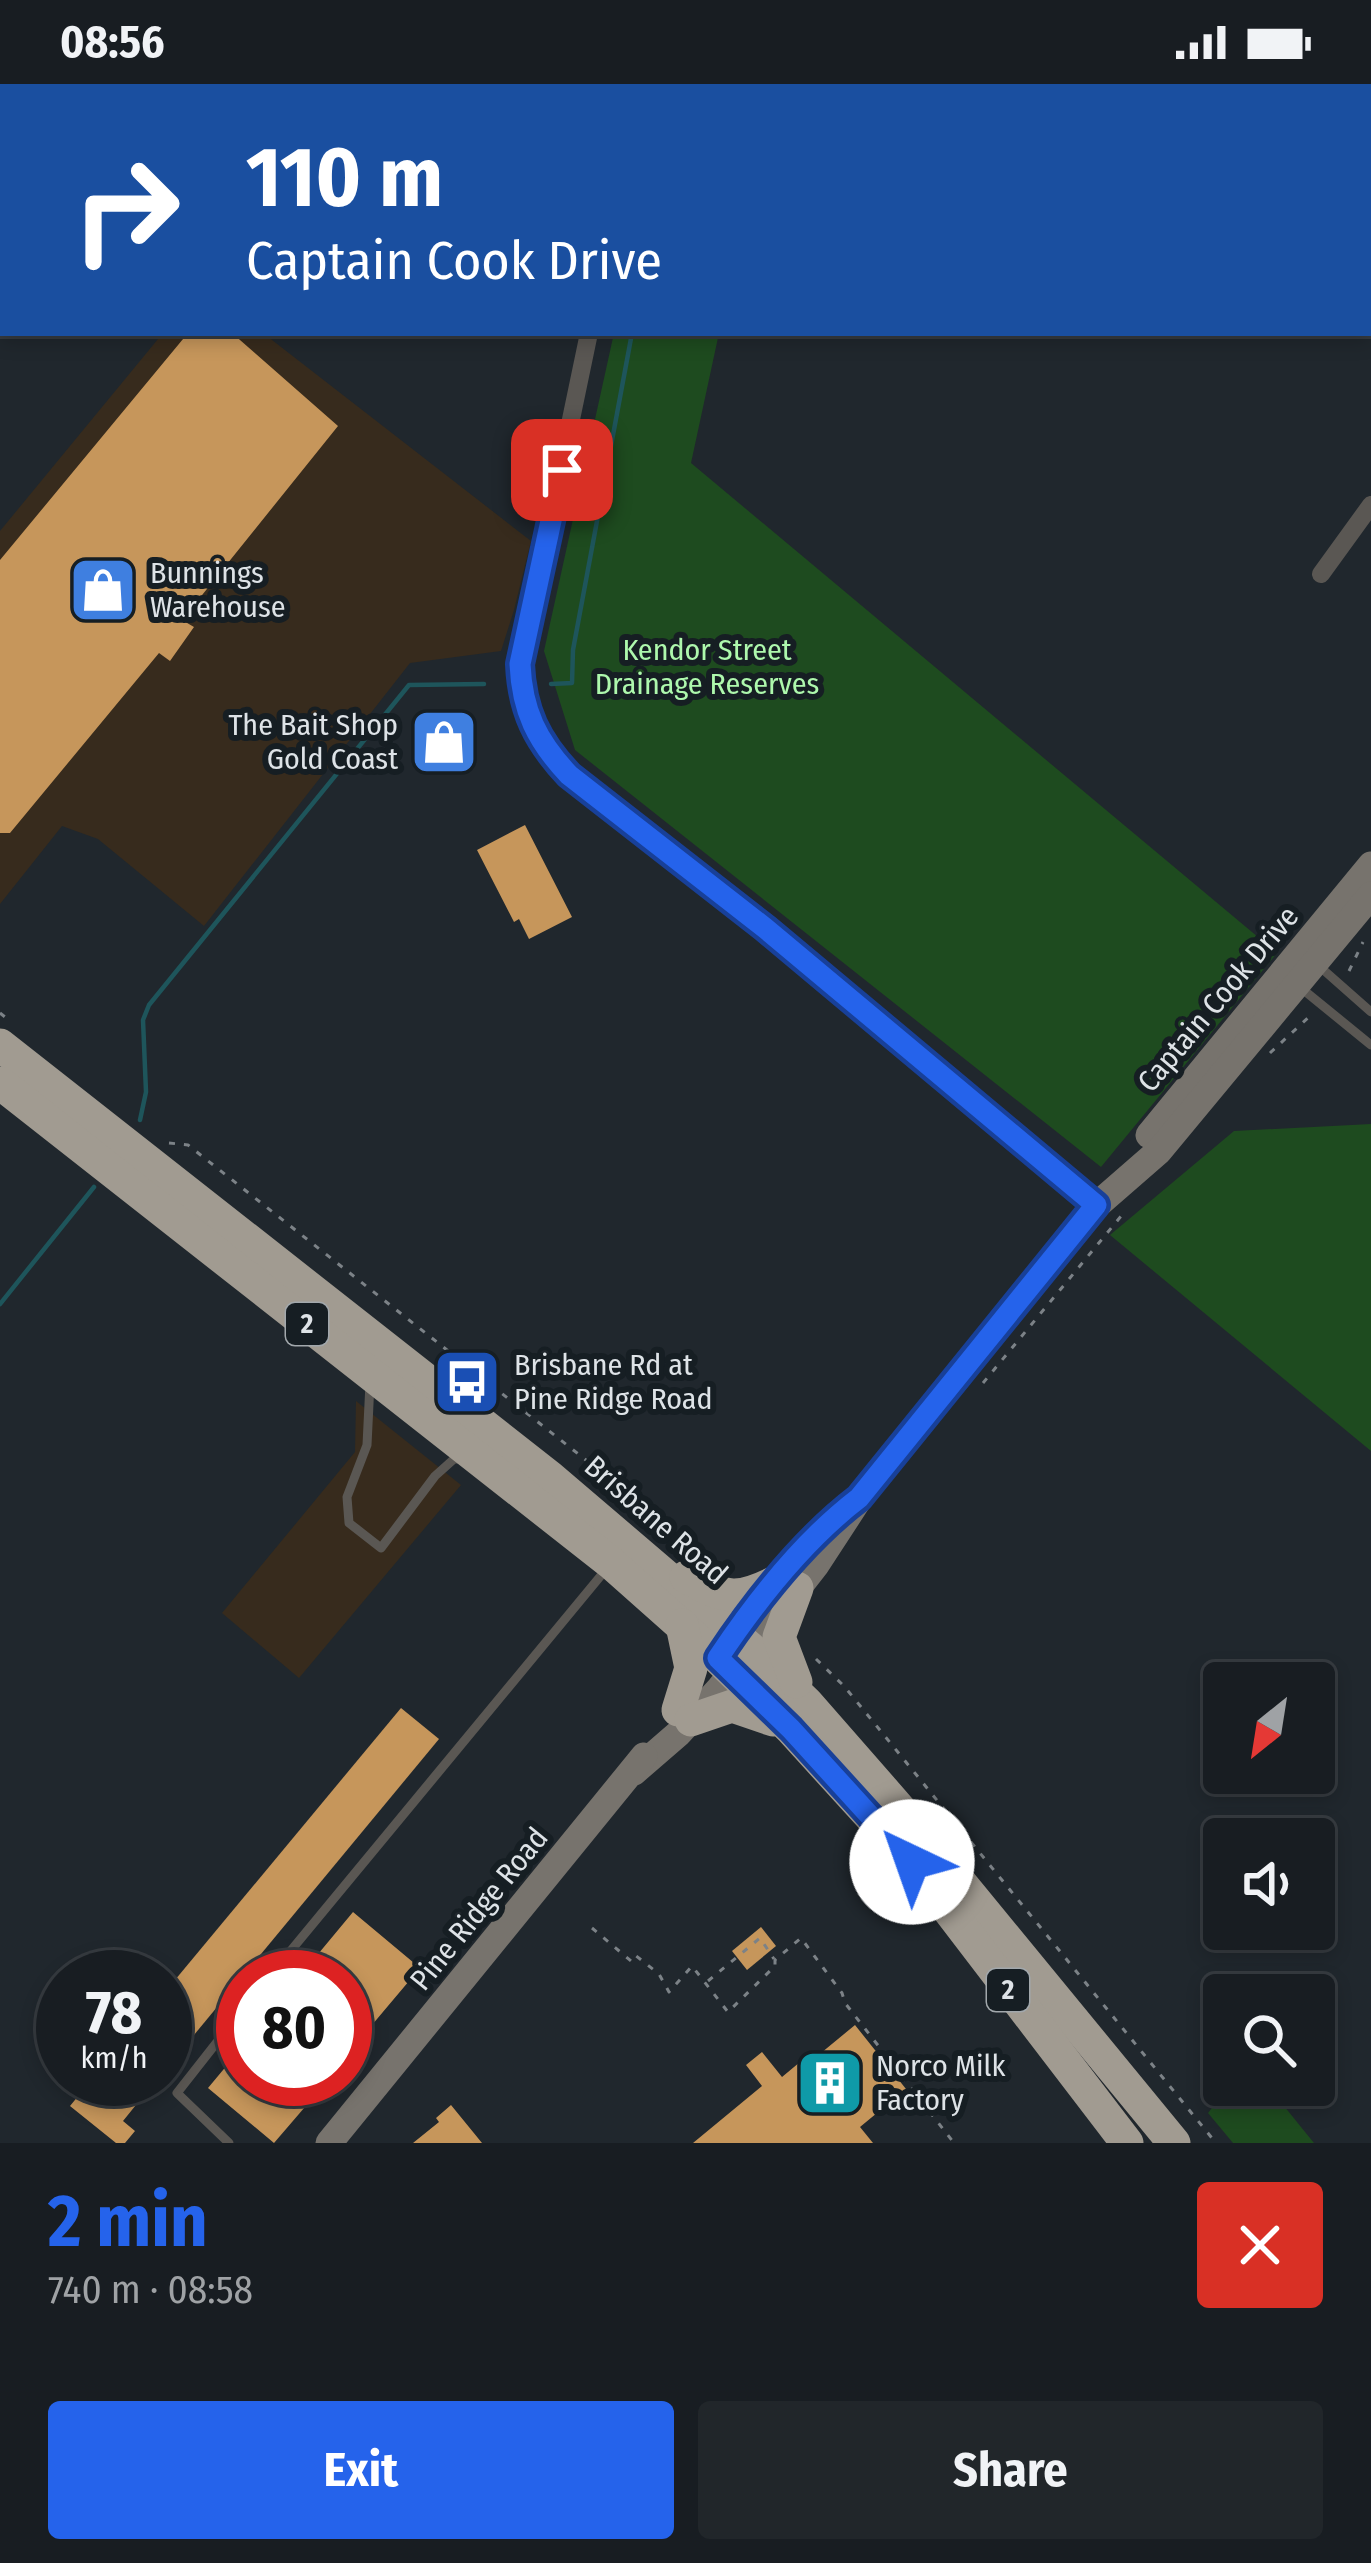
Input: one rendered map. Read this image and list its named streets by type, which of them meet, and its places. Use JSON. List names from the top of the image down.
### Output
{
  "streets": {
    "highway": ["2", "Brisbane Road"],
    "street": ["Captain Cook Drive", "Pine Ridge Road"]
  },
  "crossings": [
    ["Captain Cook Drive", "Brisbane Road"],
    ["Captain Cook Drive", "Pine Ridge Road"],
    ["Brisbane Road", "Pine Ridge Road"]
  ],
  "parks": ["Kendor Street Drainage Reserves"],
  "places": {
    "shop": ["Bunnings Warehouse", "The Bait Shop Gold Coast"],
    "bus stop": ["Brisbane Rd at Pine Ridge Road"],
    "building": ["Norco Milk Factory"]
  },
  "north": "bottom left",
  "page": {
    "status": "08:56",
    "turn": ["110 m", "Captain Cook Drive"],
    "speed": "78 km/h",
    "limit": "80",
    "heading": ["2 min", "740 m · 08:58"],
    "buttons": ["Exit", "Share"]
  }
}
